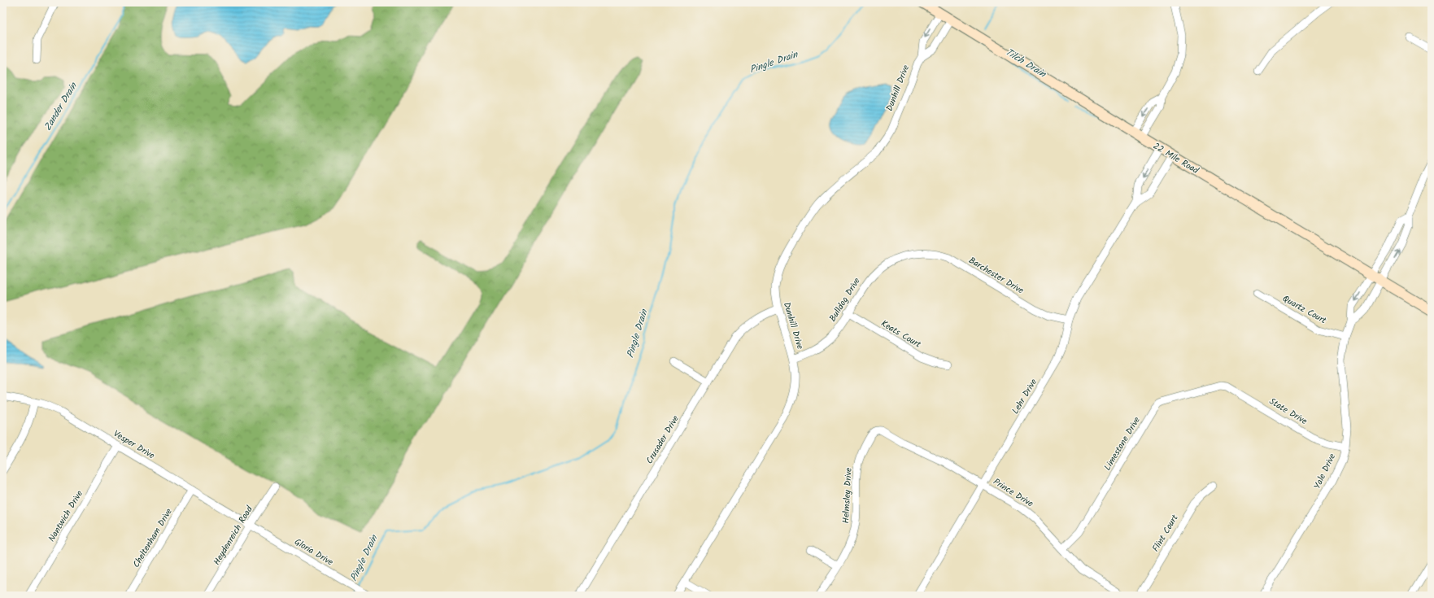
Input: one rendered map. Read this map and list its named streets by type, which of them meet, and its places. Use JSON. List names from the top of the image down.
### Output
{
  "streets": {
    "street": [
      "Dunhill Drive",
      "22 Mile Road",
      "Barchester Drive",
      "Bulldog Drive",
      "Quartz Court",
      "Keats Court",
      "Lehr Drive",
      "State Drive",
      "Crusader Drive",
      "Limestone Drive",
      "Vesper Drive",
      "Yale Drive",
      "Prince Drive",
      "Helmsley Drive",
      "Nantwich Drive",
      "Flint Court",
      "Heydenreich Road",
      "Cheltenham Drive",
      "Gloria Drive"
    ]
  },
  "crossings": [
    ["Dunhill Drive", "22 Mile Road"],
    ["Dunhill Drive", "Bulldog Drive"],
    ["Dunhill Drive", "Crusader Drive"],
    ["22 Mile Road", "Lehr Drive"],
    ["22 Mile Road", "Yale Drive"],
    ["Barchester Drive", "Bulldog Drive"],
    ["Barchester Drive", "Lehr Drive"],
    ["Bulldog Drive", "Keats Court"],
    ["Quartz Court", "Yale Drive"],
    ["Lehr Drive", "Prince Drive"],
    ["State Drive", "Limestone Drive"],
    ["State Drive", "Yale Drive"],
    ["Limestone Drive", "Prince Drive"],
    ["Vesper Drive", "Nantwich Drive"],
    ["Vesper Drive", "Heydenreich Road"],
    ["Vesper Drive", "Cheltenham Drive"],
    ["Vesper Drive", "Gloria Drive"],
    ["Prince Drive", "Helmsley Drive"],
    ["Heydenreich Road", "Gloria Drive"]
  ],
  "water": ["Pingle Drain", "Tilch Drain", "Zander Drain"]
}
